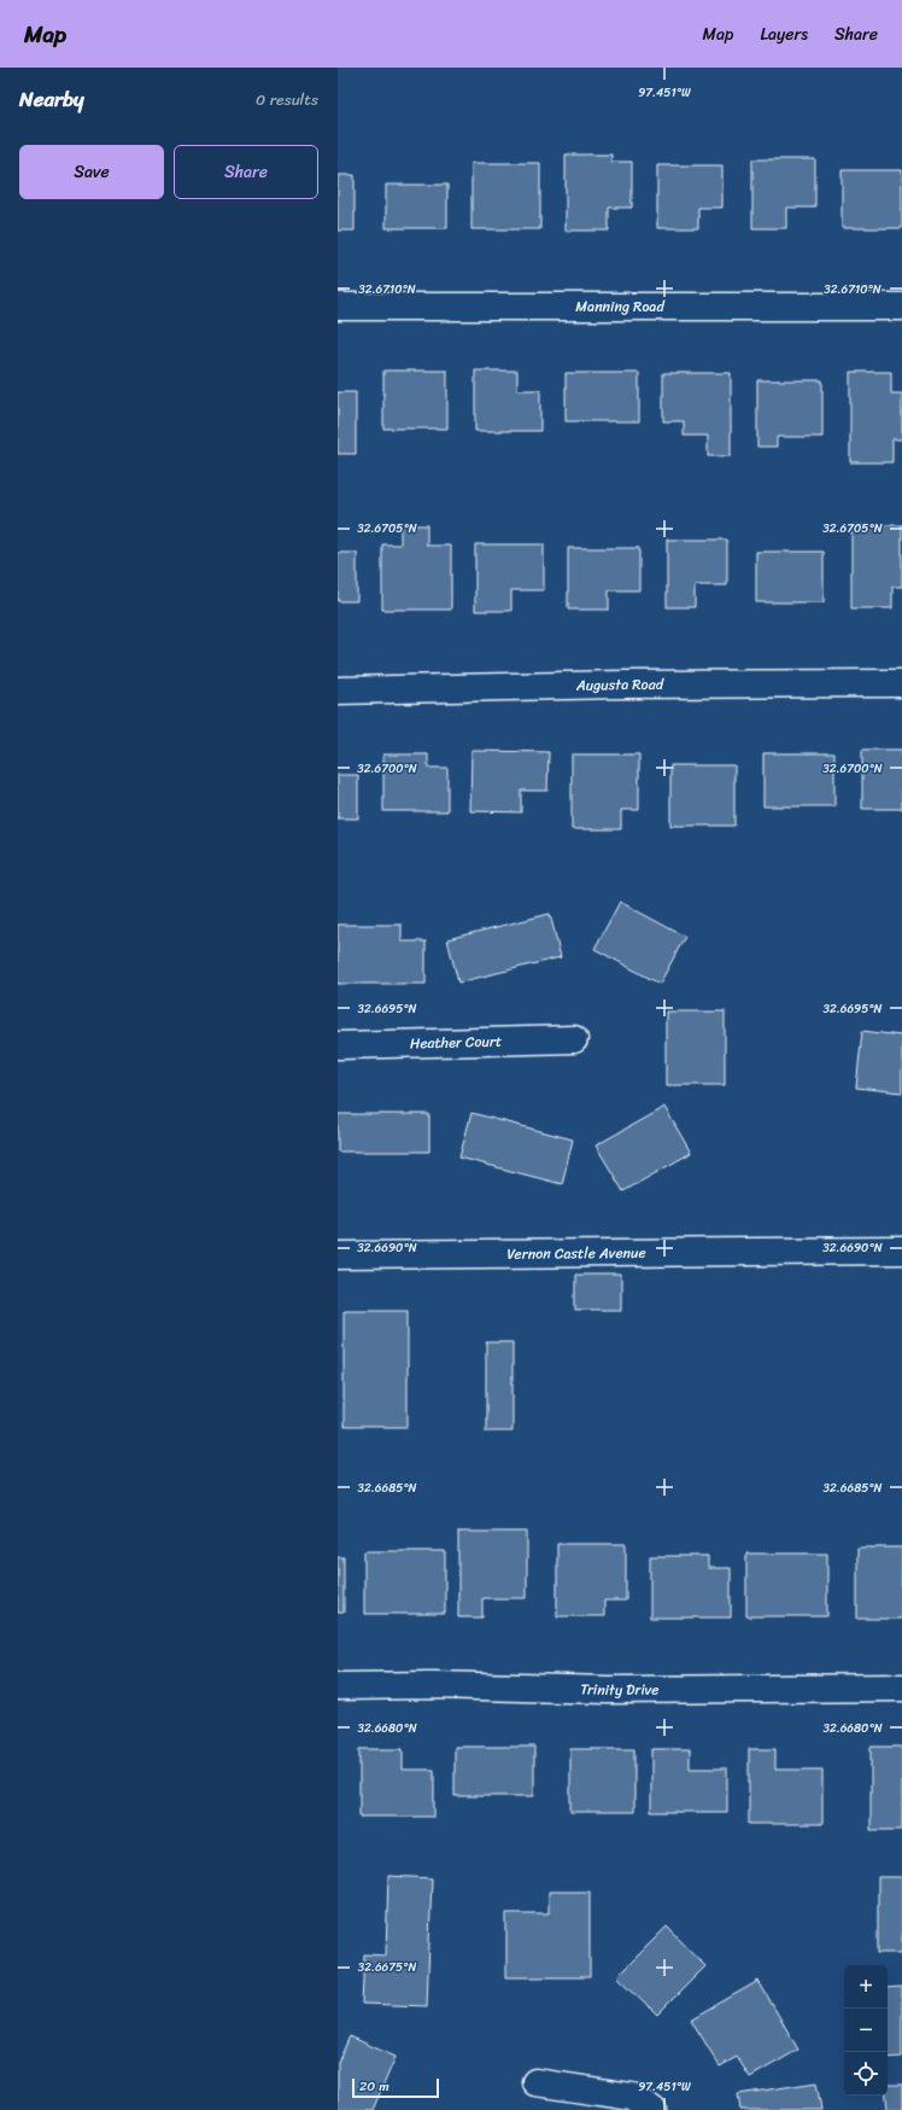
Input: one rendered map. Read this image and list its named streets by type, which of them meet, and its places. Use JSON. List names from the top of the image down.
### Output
{
  "streets": {
    "street": [
      "Manning Road",
      "Augusta Road",
      "Heather Court",
      "Vernon Castle Avenue",
      "Trinity Drive"
    ]
  },
  "scale_bar": "20 m",
  "page": {
    "header": "Map",
    "nav": ["Map", "Layers", "Share"],
    "heading": ["Nearby", "0 results"],
    "buttons": ["Save", "Share"],
    "map_buttons": ["+", "−"],
    "scale": "20 m"
  },
  "coordinates": [
    "97.451°W",
    "32.6710°N",
    "32.6705°N",
    "32.6700°N",
    "32.6695°N",
    "32.6690°N",
    "32.6685°N",
    "32.6680°N",
    "32.6675°N"
  ]
}
